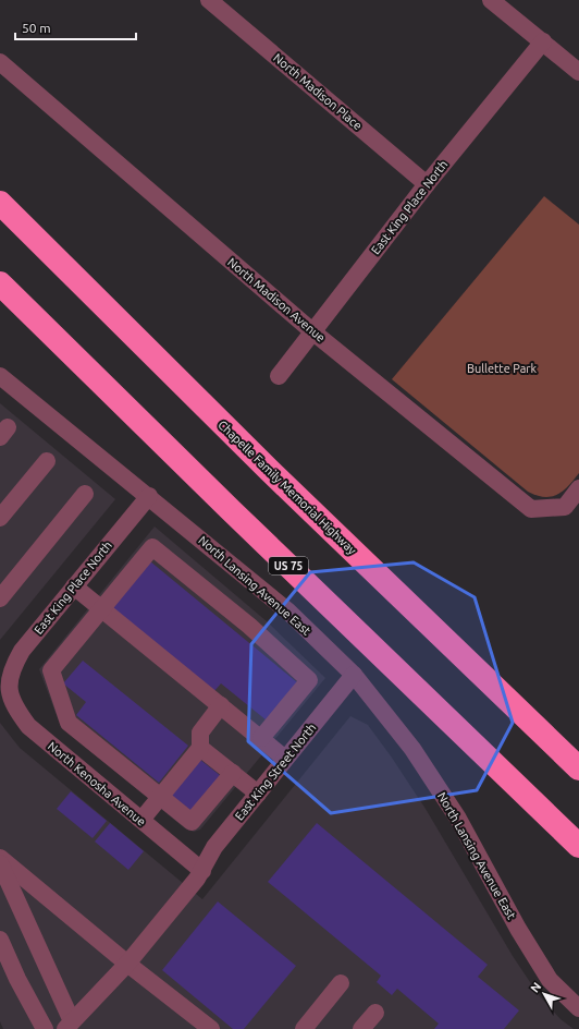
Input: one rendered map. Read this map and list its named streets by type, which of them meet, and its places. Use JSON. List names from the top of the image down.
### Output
{
  "streets": {
    "highway": ["Chapelle Family Memorial Highway", "US 75"],
    "street": [
      "North Madison Place",
      "East King Place North",
      "North Madison Avenue",
      "North Lansing Avenue East",
      "East King Street North",
      "North Kenosha Avenue"
    ]
  },
  "crossings": [
    ["North Madison Place", "East King Place North"],
    ["East King Place North", "North Madison Avenue"],
    ["East King Place North", "North Lansing Avenue East"],
    ["East King Place North", "North Kenosha Avenue"],
    ["North Lansing Avenue East", "East King Street North"],
    ["East King Street North", "North Kenosha Avenue"]
  ],
  "parks": ["Bullette Park"],
  "scale_bar": "50 m",
  "north": "top left"
}
